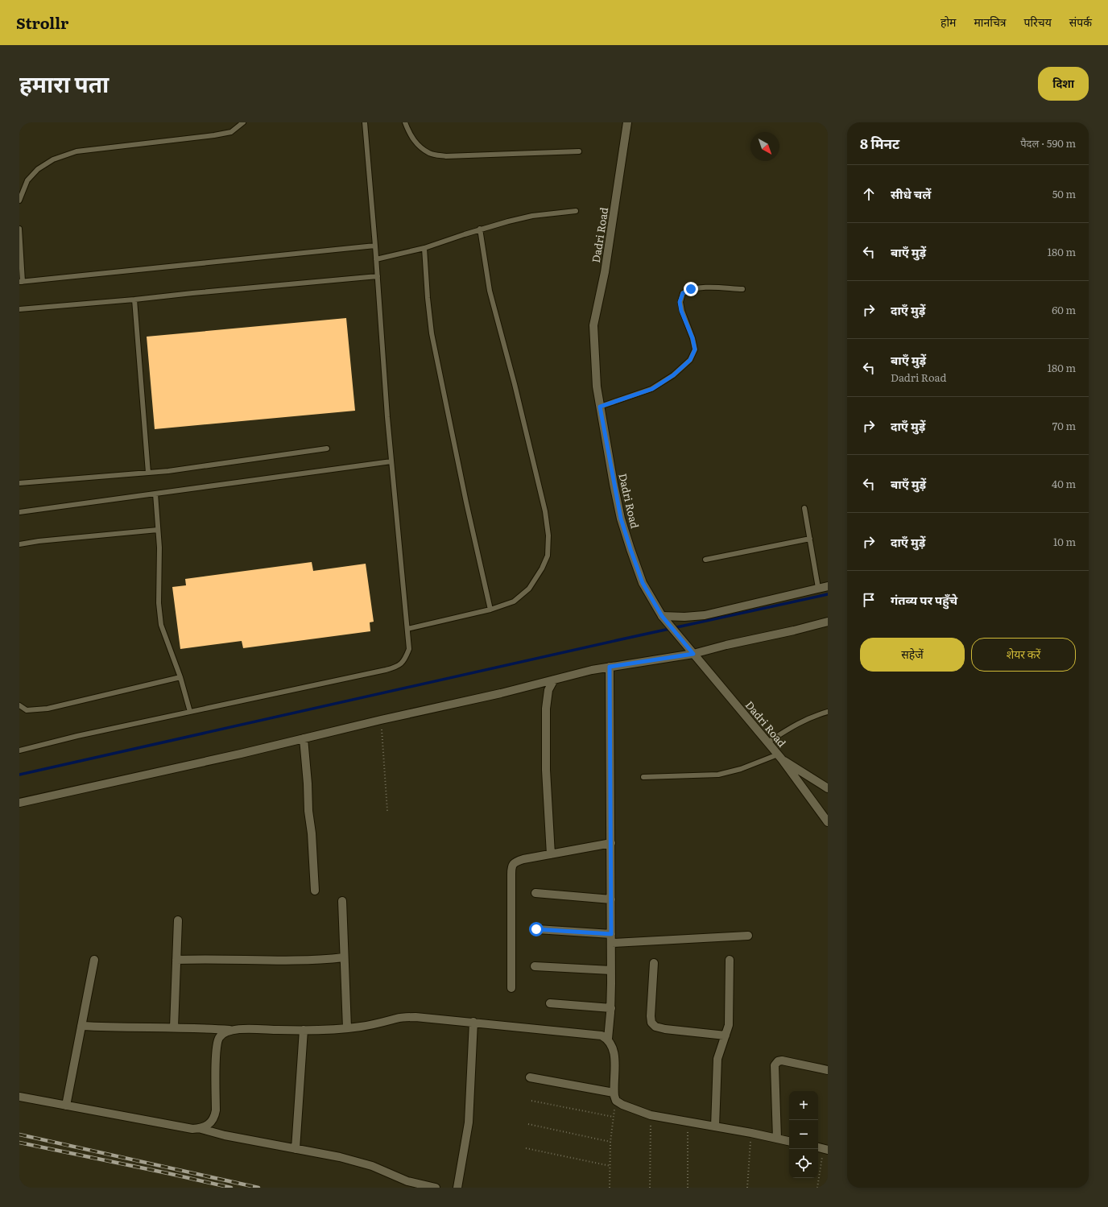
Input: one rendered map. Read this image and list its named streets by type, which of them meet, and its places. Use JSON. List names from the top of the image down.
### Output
{
  "streets": {
    "street": ["Dadri Road"]
  },
  "north": "bottom right",
  "page": {
    "header": "Strollr",
    "nav": [
      "होम",
      "मानचित्र",
      "परिचय",
      "संपर्क"
    ],
    "title": "हमारा पता",
    "buttons": [
      "दिशा",
      ["सहेजें", "शेयर करें"]
    ],
    "heading": ["8 मिनट", "पैदल · 590 m"],
    "list": [
      ["सीधे चलें", "50 m"],
      ["बाएँ मुड़ें", "180 m"],
      ["दाएँ मुड़ें", "60 m"],
      ["बाएँ मुड़ें", "Dadri Road", "180 m"],
      ["दाएँ मुड़ें", "70 m"],
      ["बाएँ मुड़ें", "40 m"],
      ["दाएँ मुड़ें", "10 m"],
      "गंतव्य पर पहुँचे"
    ],
    "map_buttons": ["+", "−"]
  }
}
